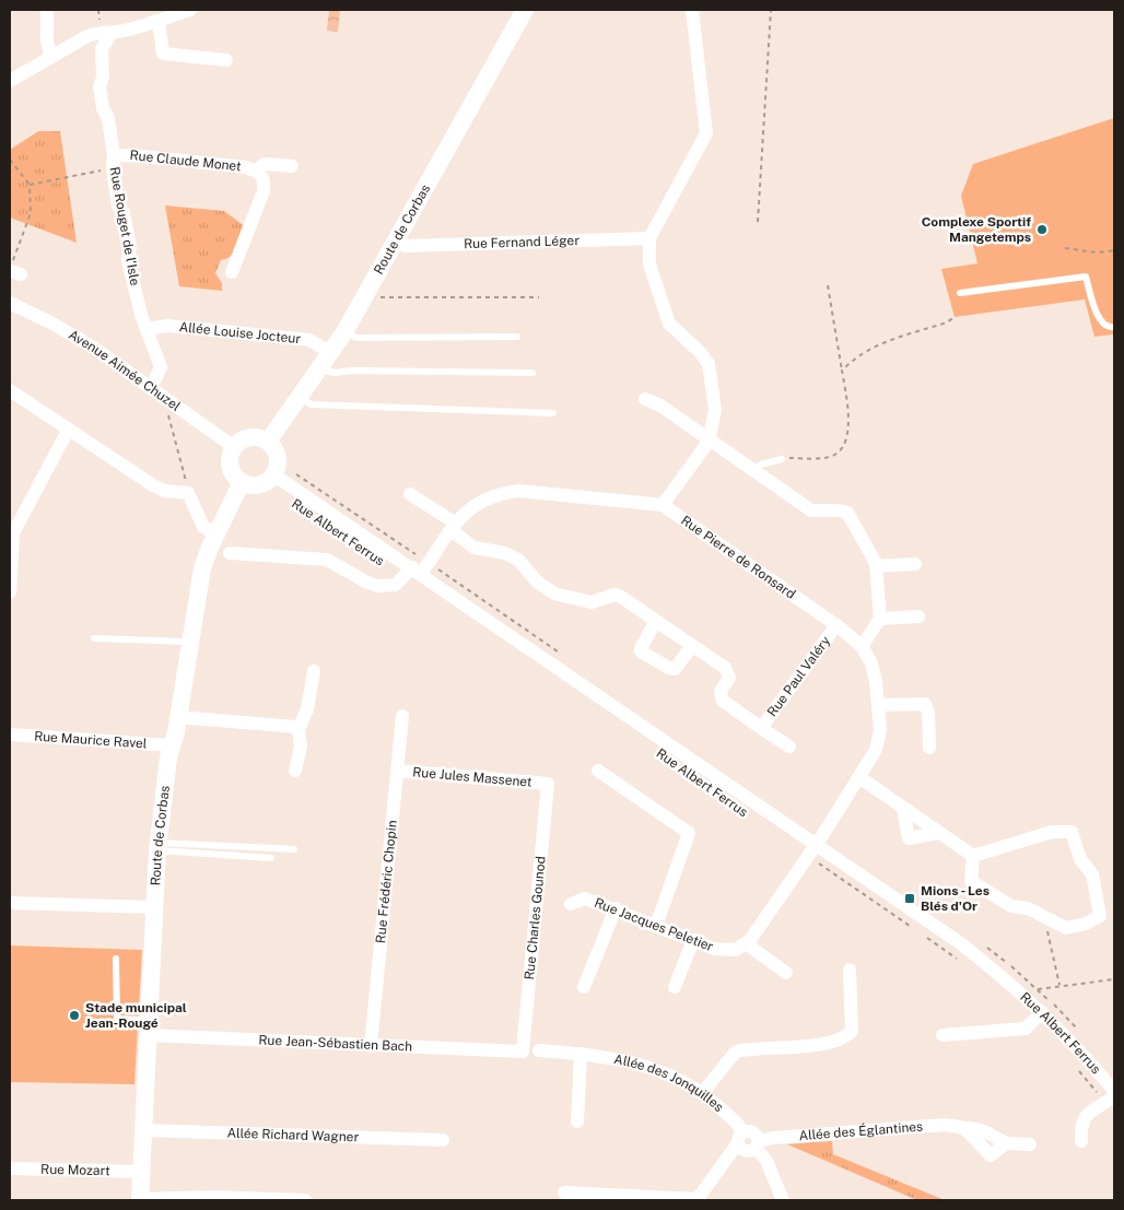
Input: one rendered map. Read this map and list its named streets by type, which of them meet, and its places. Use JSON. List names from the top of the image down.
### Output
{
  "streets": {
    "street": [
      "Rue Claude Monet",
      "Rue Rouget de l'Isle",
      "Route de Corbas",
      "Rue Fernand Léger",
      "Allée Louise Jocteur",
      "Avenue Aimée Chuzel",
      "Rue Albert Ferrus",
      "Rue Pierre de Ronsard",
      "Rue Paul Valéry",
      "Rue Maurice Ravel",
      "Rue Jules Massenet",
      "Rue Frédéric Chopin",
      "Rue Charles Gounod",
      "Rue Jacques Peletier",
      "Rue Jean-Sébastien Bach",
      "Allée des Jonquilles",
      "Allée des Églantines",
      "Allée Richard Wagner",
      "Rue Mozart"
    ]
  },
  "crossings": [
    ["Rue Claude Monet", "Rue Rouget de l'Isle"],
    ["Rue Rouget de l'Isle", "Allée Louise Jocteur"],
    ["Rue Rouget de l'Isle", "Avenue Aimée Chuzel"],
    ["Route de Corbas", "Rue Fernand Léger"],
    ["Route de Corbas", "Allée Louise Jocteur"],
    ["Route de Corbas", "Avenue Aimée Chuzel"],
    ["Route de Corbas", "Rue Albert Ferrus"],
    ["Route de Corbas", "Rue Maurice Ravel"],
    ["Route de Corbas", "Rue Jean-Sébastien Bach"],
    ["Route de Corbas", "Allée Richard Wagner"],
    ["Route de Corbas", "Rue Mozart"],
    ["Avenue Aimée Chuzel", "Rue Albert Ferrus"],
    ["Rue Albert Ferrus", "Rue Pierre de Ronsard"],
    ["Rue Pierre de Ronsard", "Rue Paul Valéry"],
    ["Rue Jules Massenet", "Rue Frédéric Chopin"],
    ["Rue Jules Massenet", "Rue Charles Gounod"],
    ["Rue Frédéric Chopin", "Rue Jean-Sébastien Bach"],
    ["Rue Charles Gounod", "Rue Jean-Sébastien Bach"]
  ],
  "places": {
    "other": ["Complexe Sportif Mangetemps", "Stade municipal Jean-Rougé"],
    "transit": ["Mions - Les Blés d'Or"]
  }
}
